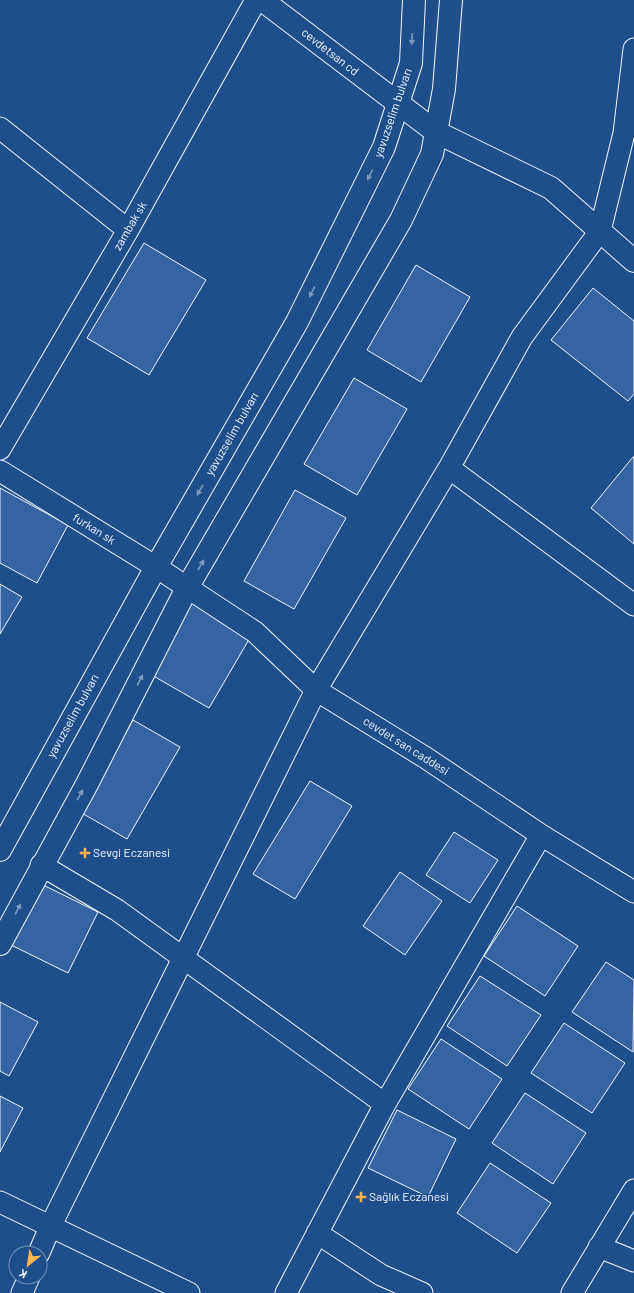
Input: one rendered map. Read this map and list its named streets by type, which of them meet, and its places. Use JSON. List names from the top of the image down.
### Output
{
  "streets": {
    "main road": ["cevdetsan cd", "yavuzselim bulvarı"],
    "street": ["zambak sk", "furkan sk", "cevdet san caddesi"]
  },
  "crossings": [
    ["cevdetsan cd", "yavuzselim bulvarı"],
    ["yavuzselim bulvarı", "furkan sk"],
    ["furkan sk", "cevdet san caddesi"]
  ],
  "places": {
    "health": ["Sevgi Eczanesi", "Sağlık Eczanesi"]
  },
  "north": "bottom left"
}
